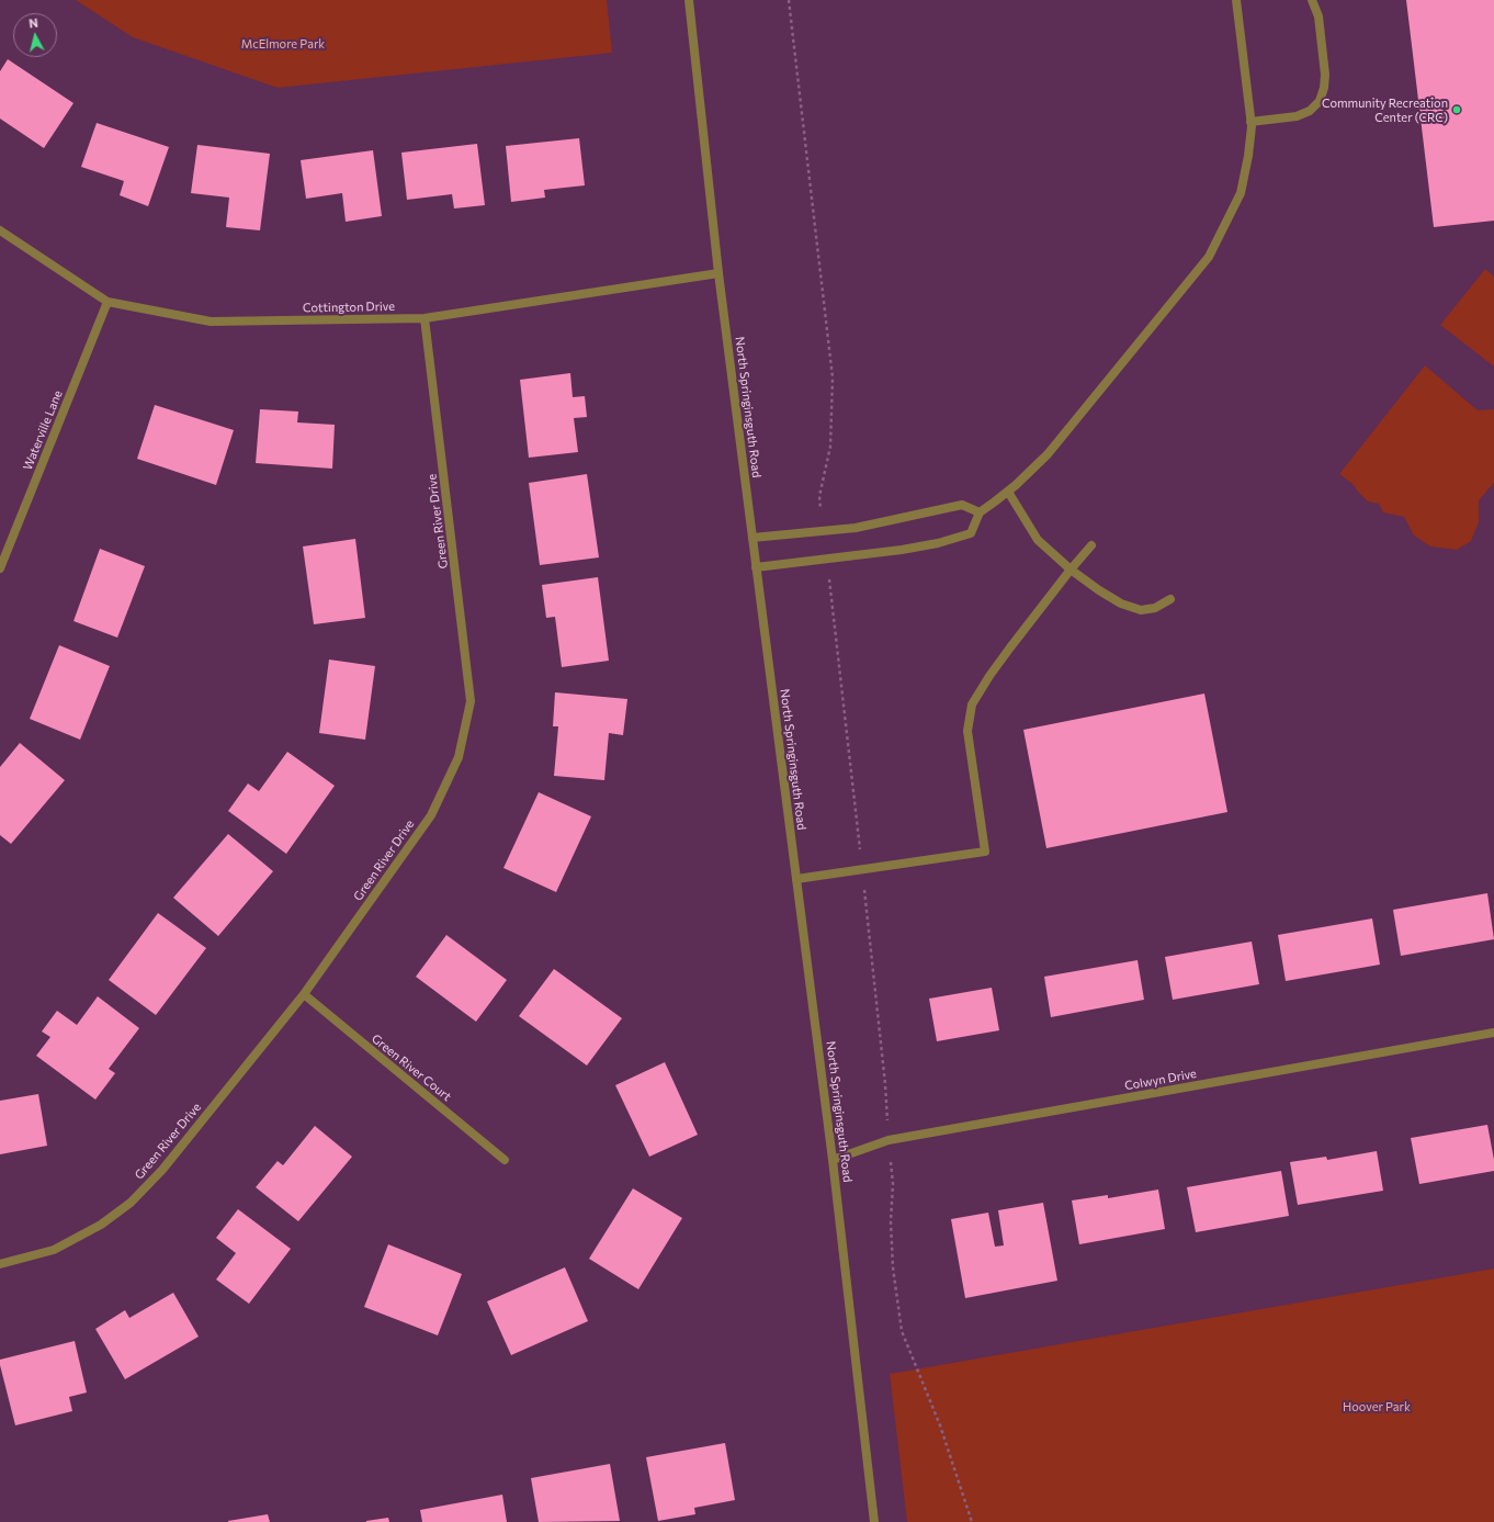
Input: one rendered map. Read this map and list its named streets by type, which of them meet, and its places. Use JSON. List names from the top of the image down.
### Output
{
  "streets": {
    "street": [
      "Cottington Drive",
      "North Springinsguth Road",
      "Waterville Lane",
      "Green River Drive",
      "Green River Court",
      "Colwyn Drive"
    ]
  },
  "crossings": [
    ["Cottington Drive", "North Springinsguth Road"],
    ["Cottington Drive", "Waterville Lane"],
    ["Cottington Drive", "Green River Drive"],
    ["North Springinsguth Road", "Colwyn Drive"],
    ["Green River Drive", "Green River Court"]
  ],
  "parks": ["McElmore Park", "Hoover Park"],
  "places": ["Community Recreation Center (CRC)"],
  "north": "top"
}
